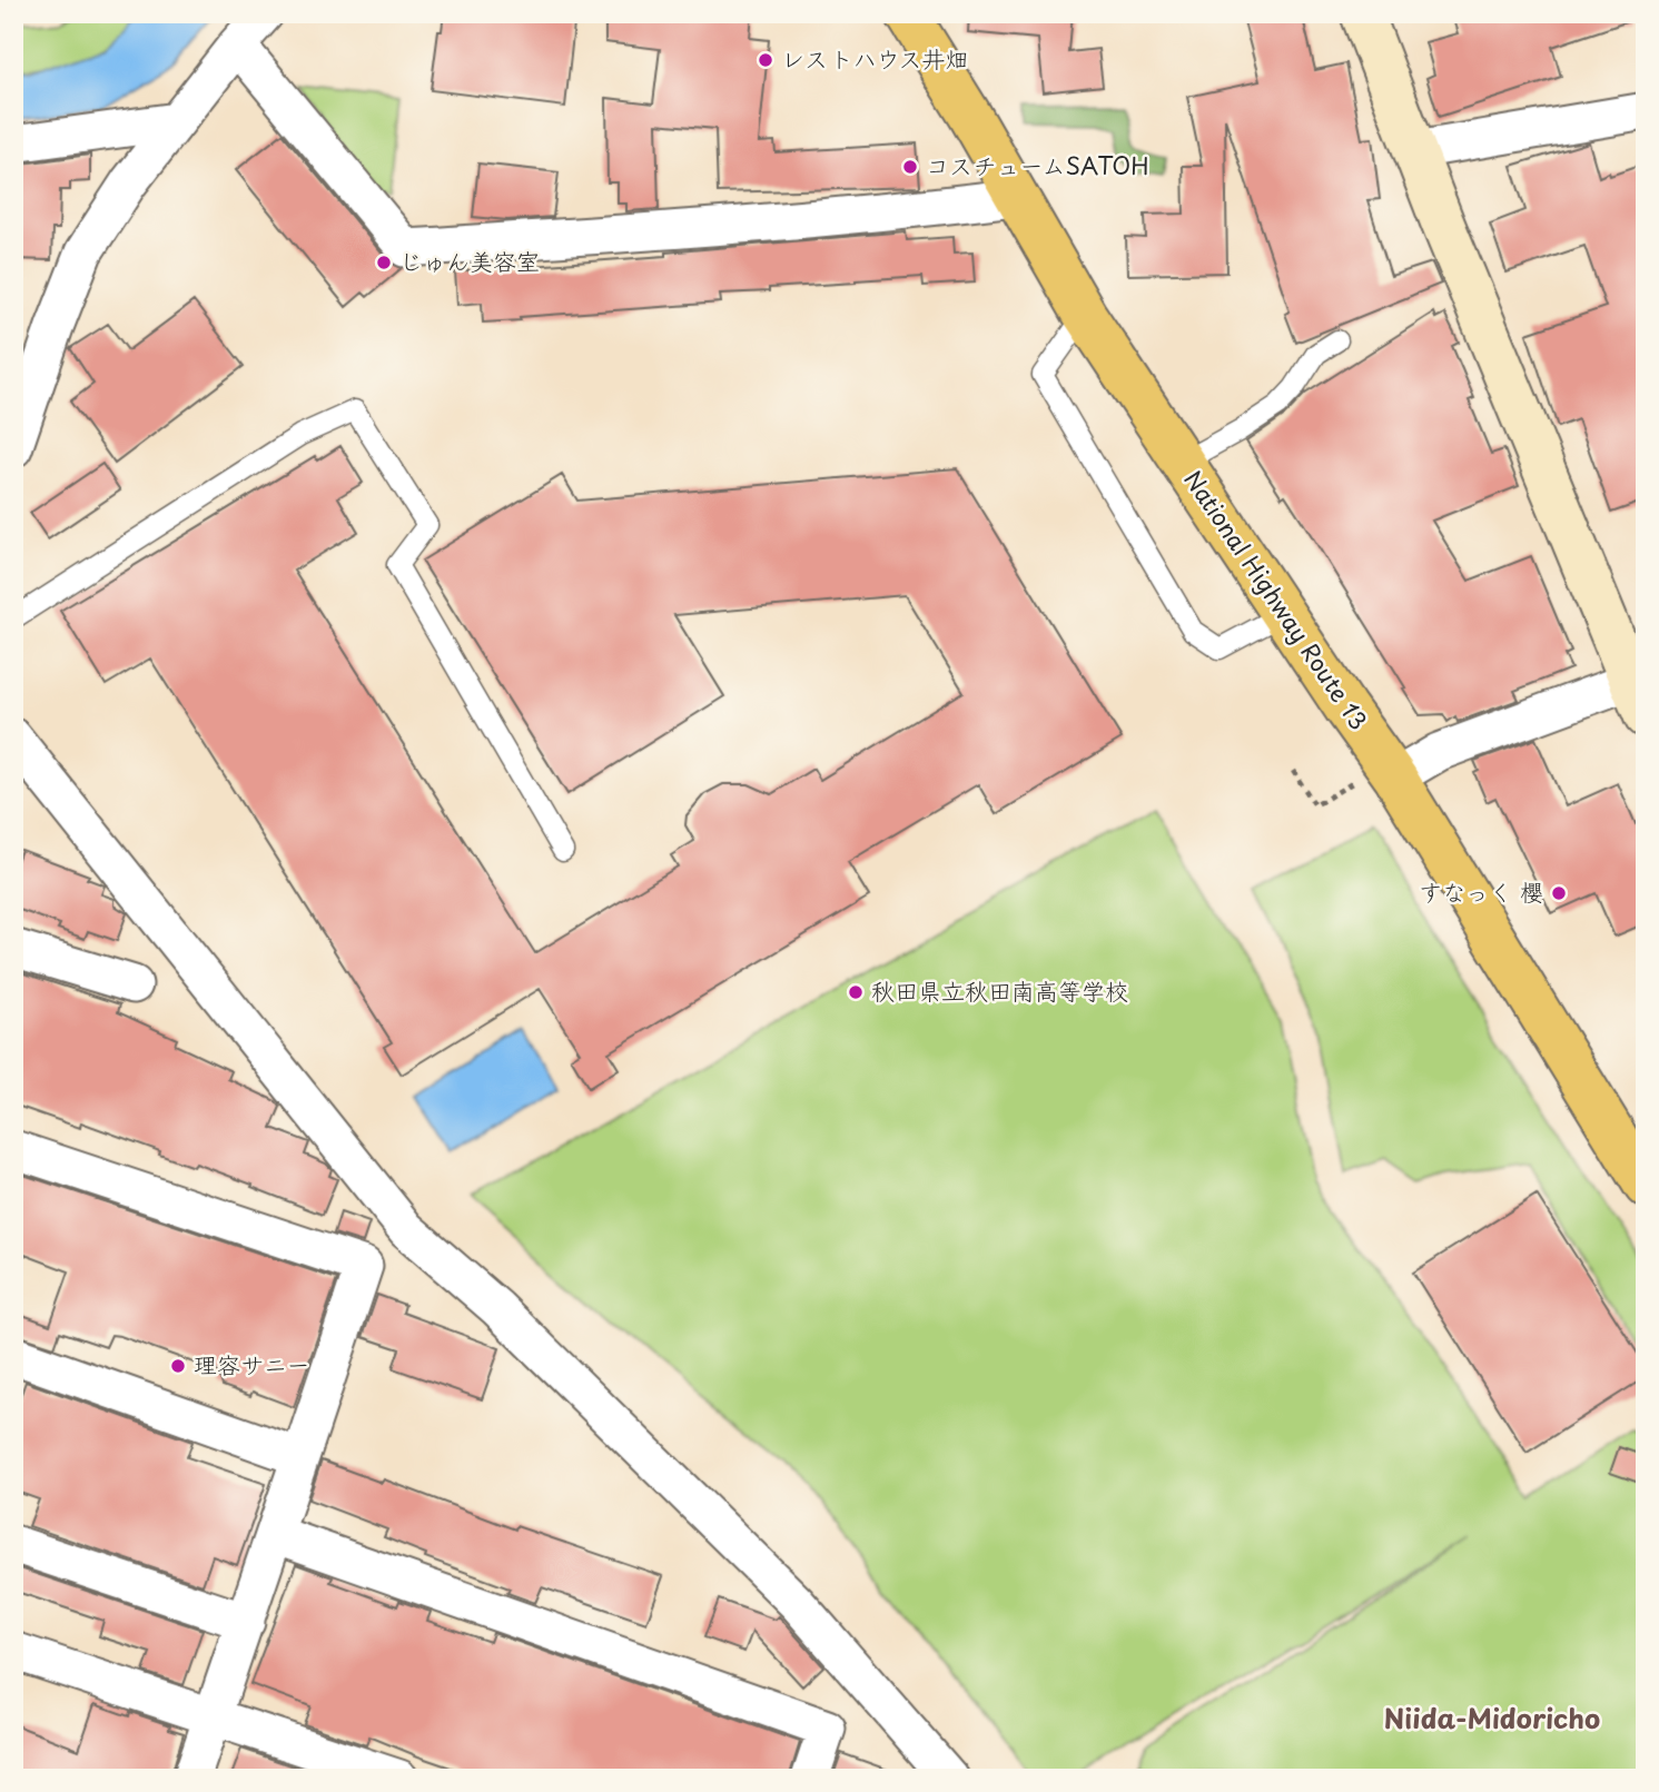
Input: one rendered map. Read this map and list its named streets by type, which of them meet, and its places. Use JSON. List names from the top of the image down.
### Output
{
  "streets": {
    "highway": ["National Highway Route 13"]
  },
  "districts": ["Niida-Midoricho"],
  "places": [
    "レストハウス井畑",
    "コスチュームSATOH",
    "じゅん美容室",
    "すなっく 櫻",
    "秋田県立秋田南高等学校",
    "理容サニー"
  ]
}
